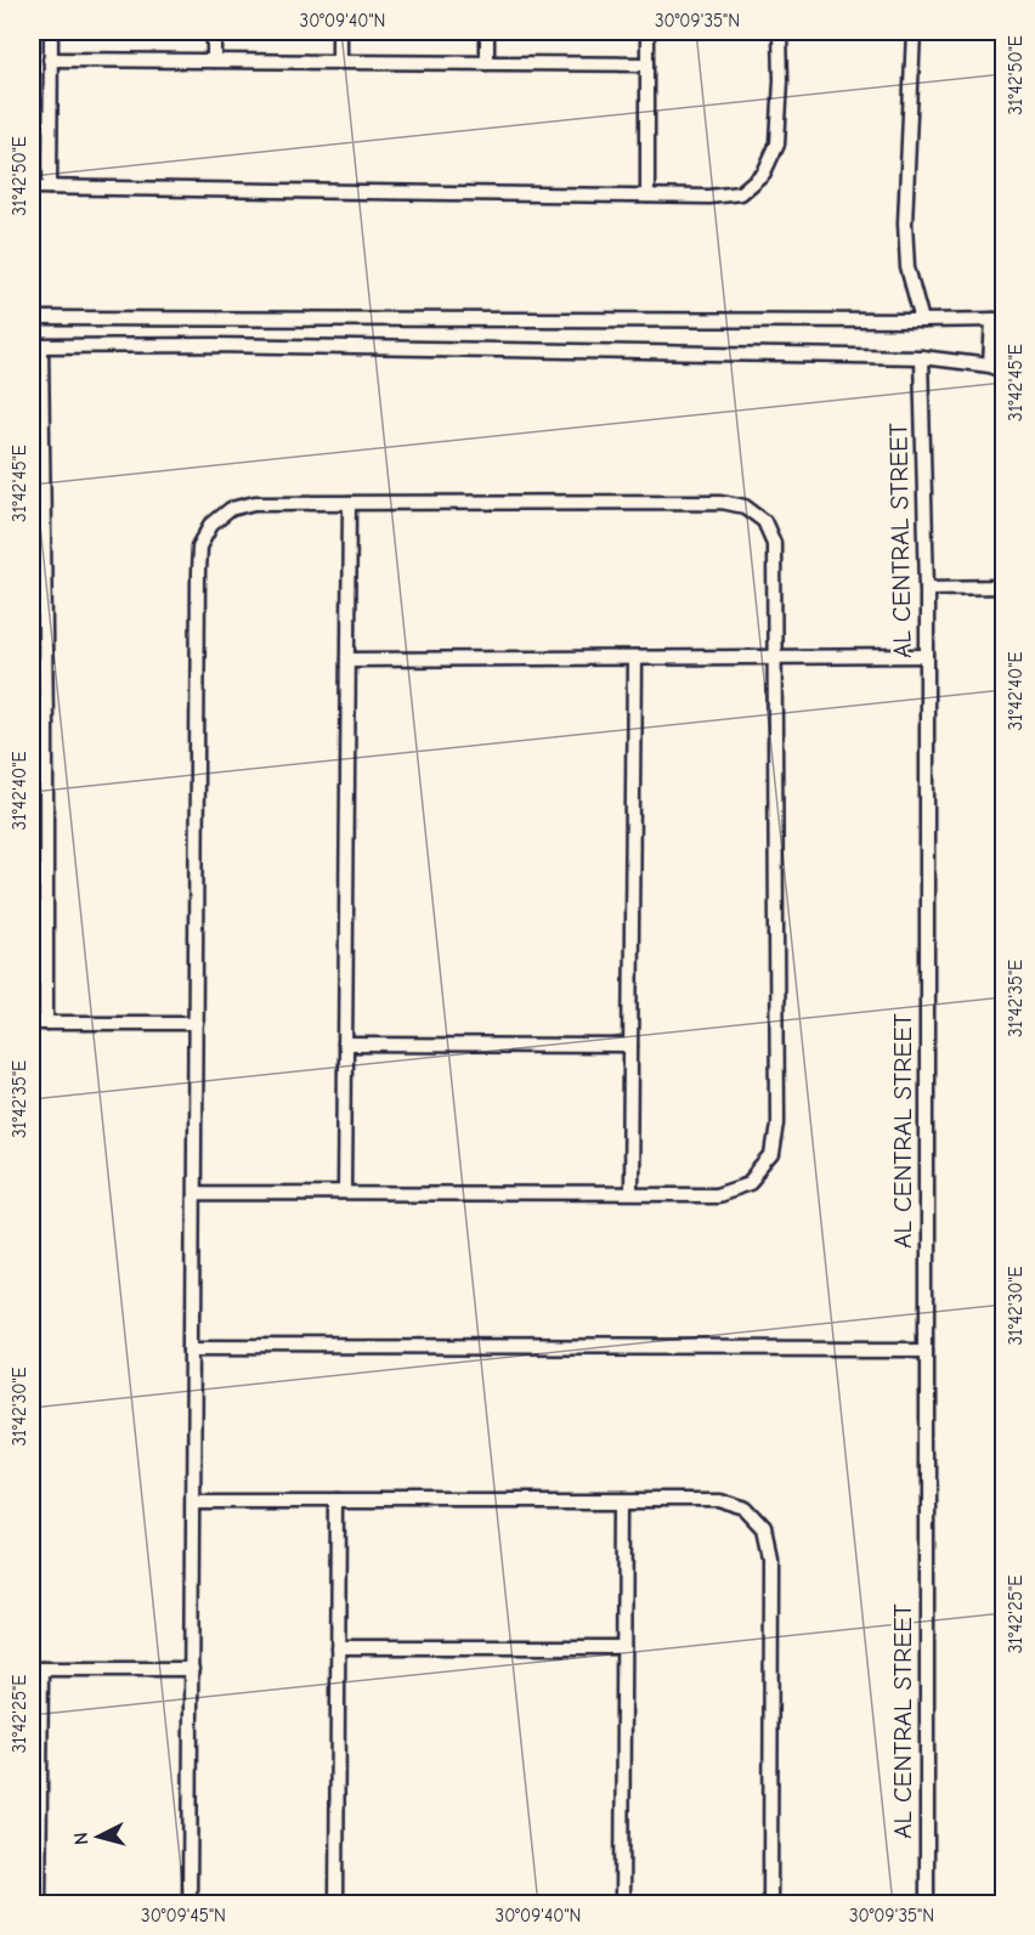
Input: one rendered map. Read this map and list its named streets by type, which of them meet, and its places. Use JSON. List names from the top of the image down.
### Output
{
  "streets": {
    "street": ["AL CENTRAL STREET"]
  },
  "north": "left",
  "coordinates": [
    "30°09'40\"N",
    "30°09'35\"N",
    "31°42'50\"E",
    "31°42'45\"E",
    "31°42'40\"E",
    "31°42'35\"E",
    "31°42'30\"E",
    "31°42'25\"E",
    "30°09'45\"N"
  ]
}
